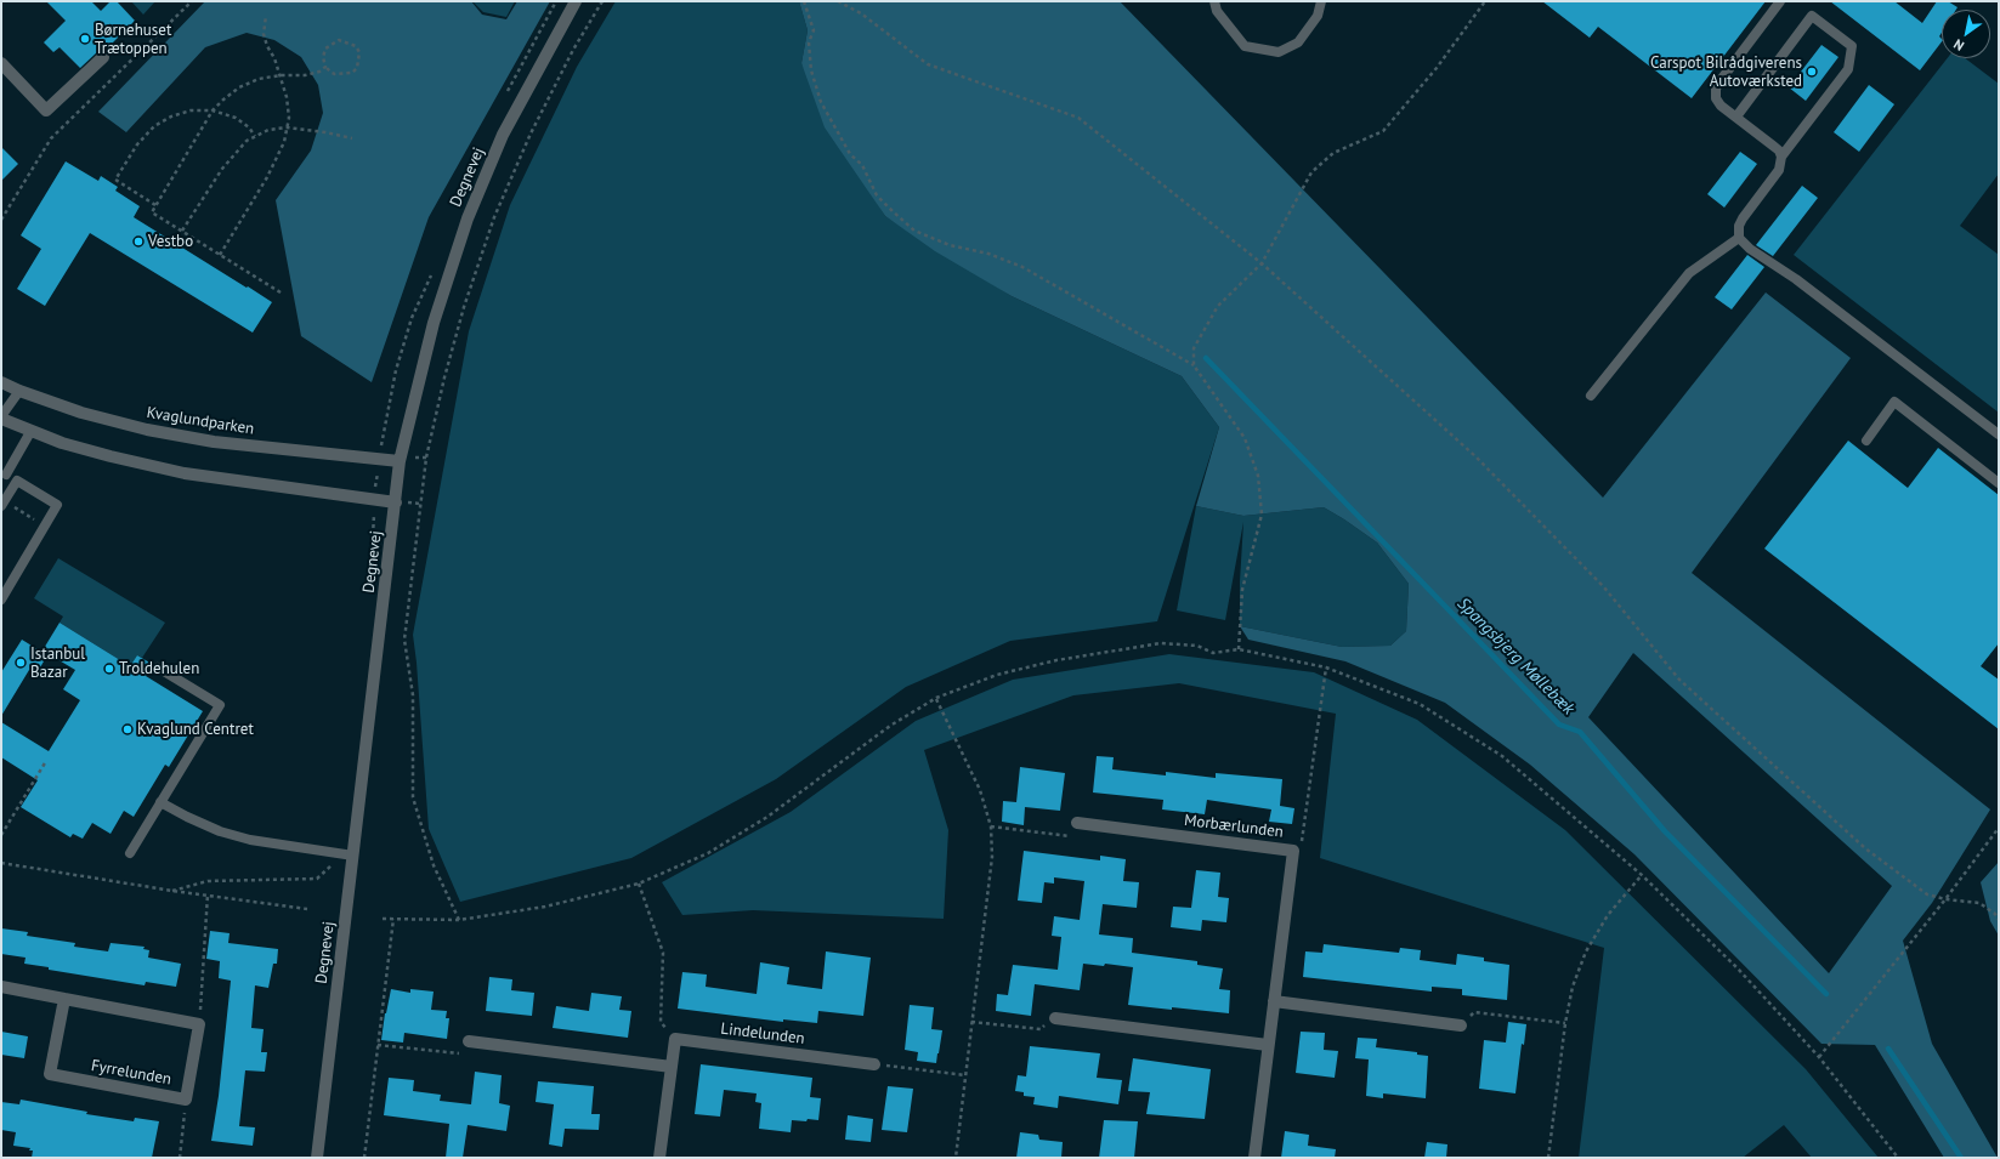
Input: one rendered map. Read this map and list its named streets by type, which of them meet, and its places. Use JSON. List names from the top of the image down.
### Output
{
  "streets": {
    "street": [
      "Degnevej",
      "Kvaglundparken",
      "Morbærlunden",
      "Lindelunden",
      "Fyrrelunden"
    ]
  },
  "crossings": [
    ["Degnevej", "Kvaglundparken"]
  ],
  "water": ["Spangsbjerg Møllebæk"],
  "places": [
    "Børnehuset Trætoppen",
    "Carspot Bilrådgiverens Autoværksted",
    "Vestbo",
    "Istanbul Bazar",
    "Troldehulen",
    "Kvaglund Centret"
  ],
  "north": "bottom left"
}
